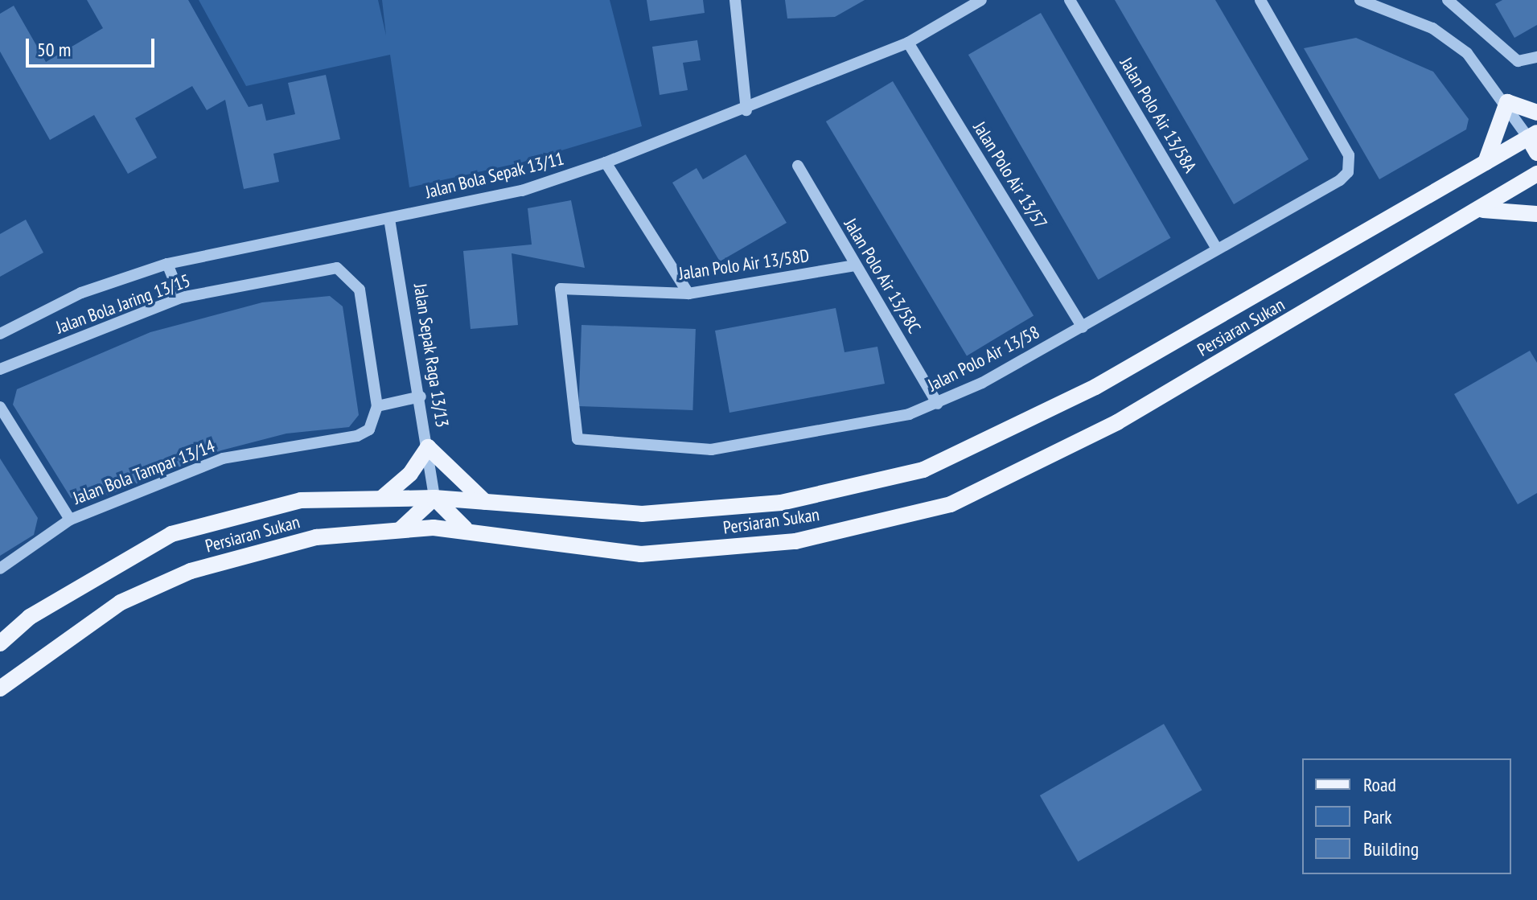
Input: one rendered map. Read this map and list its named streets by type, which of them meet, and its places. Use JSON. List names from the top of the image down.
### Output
{
  "streets": {
    "main road": ["Persiaran Sukan"],
    "street": [
      "Jalan Polo Air 13/58A",
      "Jalan Bola Sepak 13/11",
      "Jalan Polo Air 13/57",
      "Jalan Polo Air 13/58D",
      "Jalan Polo Air 13/58C",
      "Jalan Bola Jaring 13/15",
      "Jalan Sepak Raga 13/13",
      "Jalan Polo Air 13/58",
      "Jalan Bola Tampar 13/14"
    ]
  },
  "crossings": [
    ["Jalan Polo Air 13/58A", "Jalan Polo Air 13/58"],
    ["Jalan Bola Sepak 13/11", "Jalan Polo Air 13/57"],
    ["Jalan Bola Sepak 13/11", "Jalan Sepak Raga 13/13"],
    ["Jalan Polo Air 13/57", "Jalan Polo Air 13/58"],
    ["Jalan Polo Air 13/58D", "Jalan Polo Air 13/58C"],
    ["Jalan Polo Air 13/58D", "Jalan Polo Air 13/58"],
    ["Jalan Polo Air 13/58C", "Jalan Polo Air 13/58"],
    ["Jalan Bola Jaring 13/15", "Jalan Bola Tampar 13/14"],
    ["Persiaran Sukan", "Jalan Sepak Raga 13/13"]
  ],
  "legend": ["Road", "Park", "Building"],
  "scale_bar": "50 m"
}
